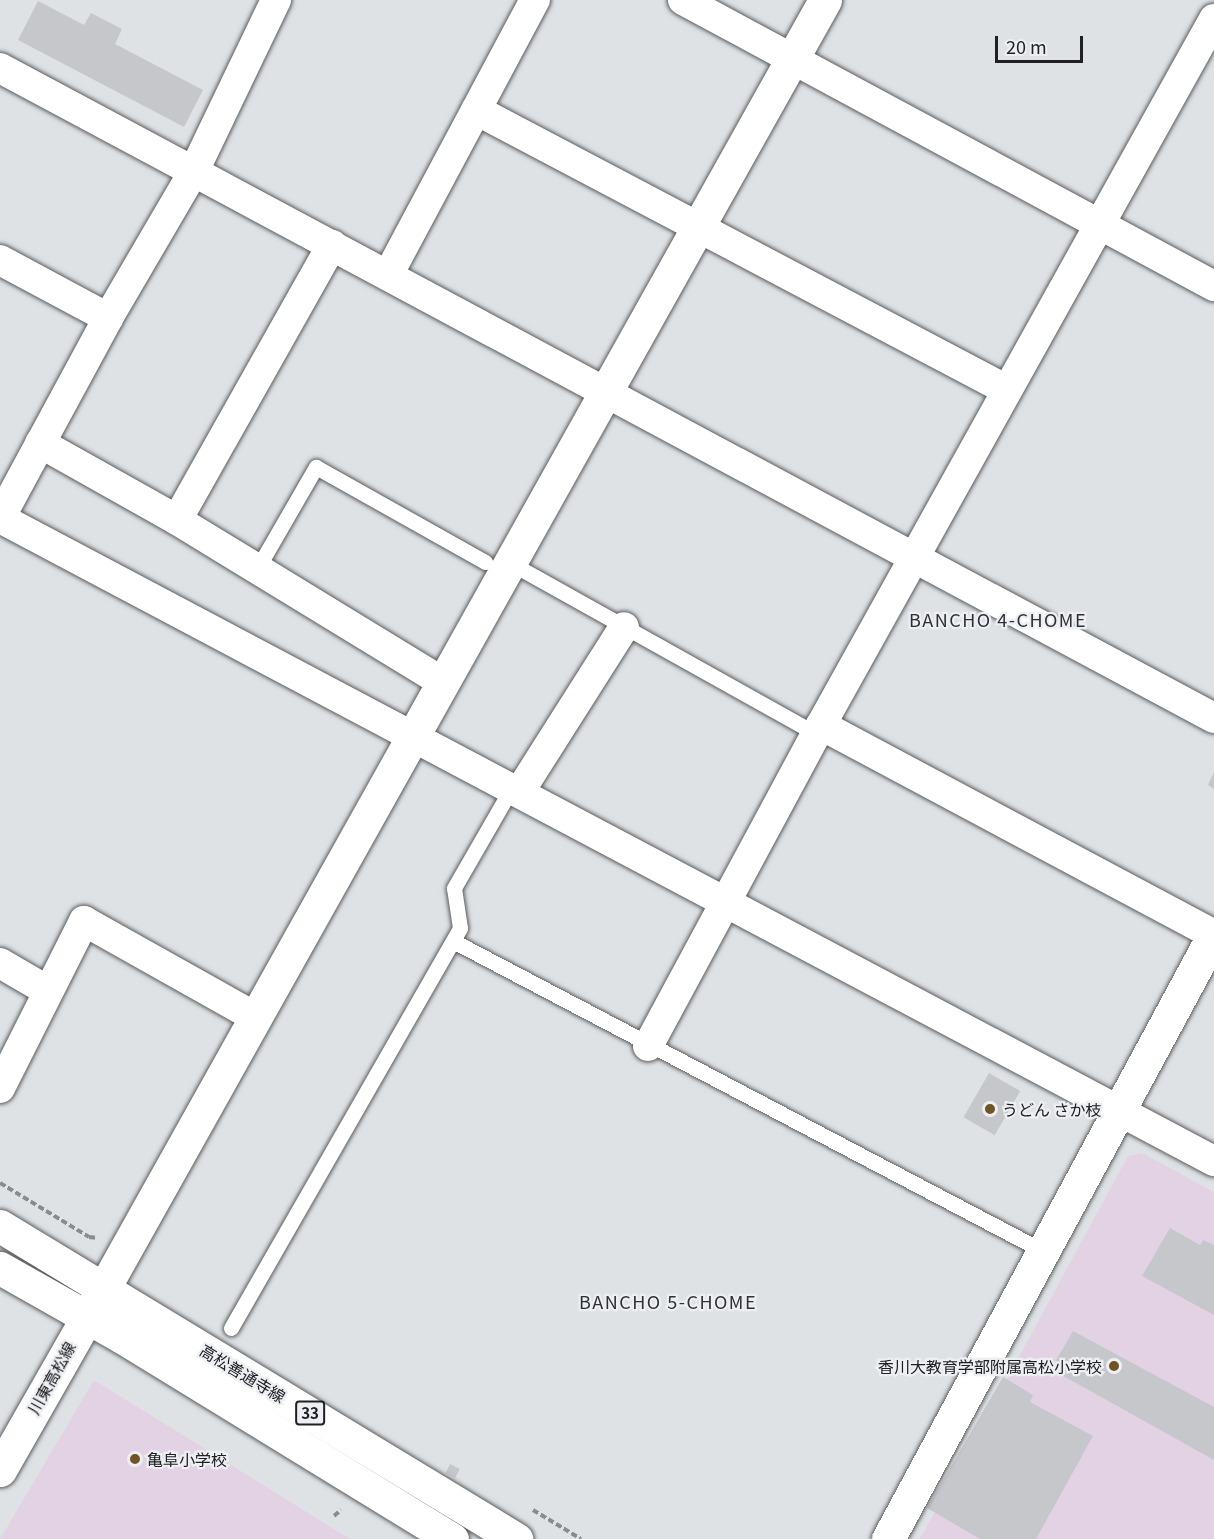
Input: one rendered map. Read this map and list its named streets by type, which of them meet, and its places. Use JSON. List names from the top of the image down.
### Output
{
  "streets": {
    "street": ["高松善通寺線", "川東高松線", "33"]
  },
  "crossings": [
    ["高松善通寺線", "川東高松線"]
  ],
  "districts": ["BANCHO 4-CHOME", "BANCHO 5-CHOME"],
  "places": ["うどん さか枝", "香川大教育学部附属高松小学校", "亀阜小学校"],
  "scale_bar": "20 m"
}
